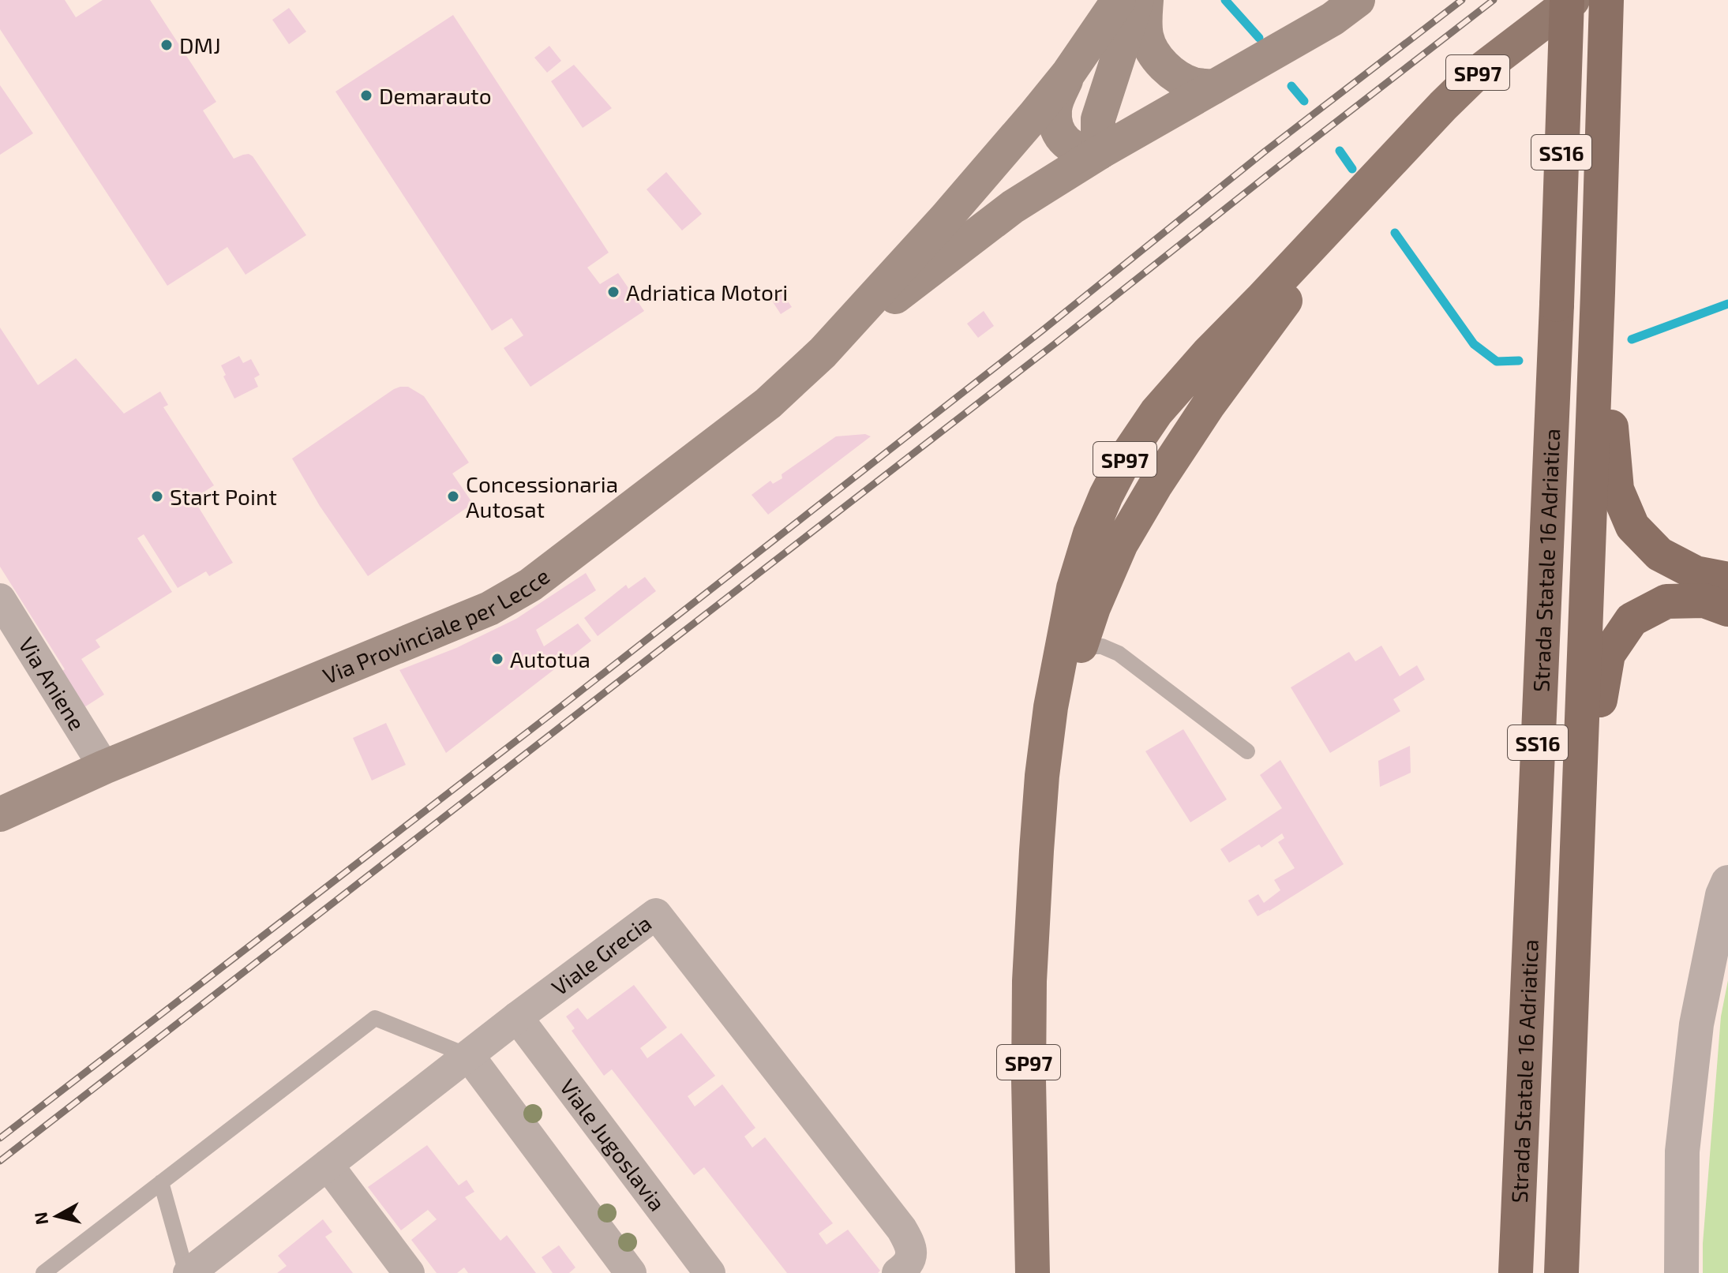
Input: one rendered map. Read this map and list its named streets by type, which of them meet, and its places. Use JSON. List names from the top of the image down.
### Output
{
  "streets": {
    "highway": ["SS16", "Strada Statale 16 Adriatica"],
    "main road": ["SP97", "Via Provinciale per Lecce"],
    "street": ["Via Aniene", "Viale Grecia", "Viale Jugoslavia"]
  },
  "crossings": [
    ["SS16", "Strada Statale 16 Adriatica"],
    ["Via Provinciale per Lecce", "Via Aniene"],
    ["Viale Grecia", "Viale Jugoslavia"]
  ],
  "places": [
    "DMJ",
    "Demarauto",
    "Adriatica Motori",
    "Start Point",
    "Concessionaria Autosat",
    "Autotua"
  ],
  "north": "left"
}
